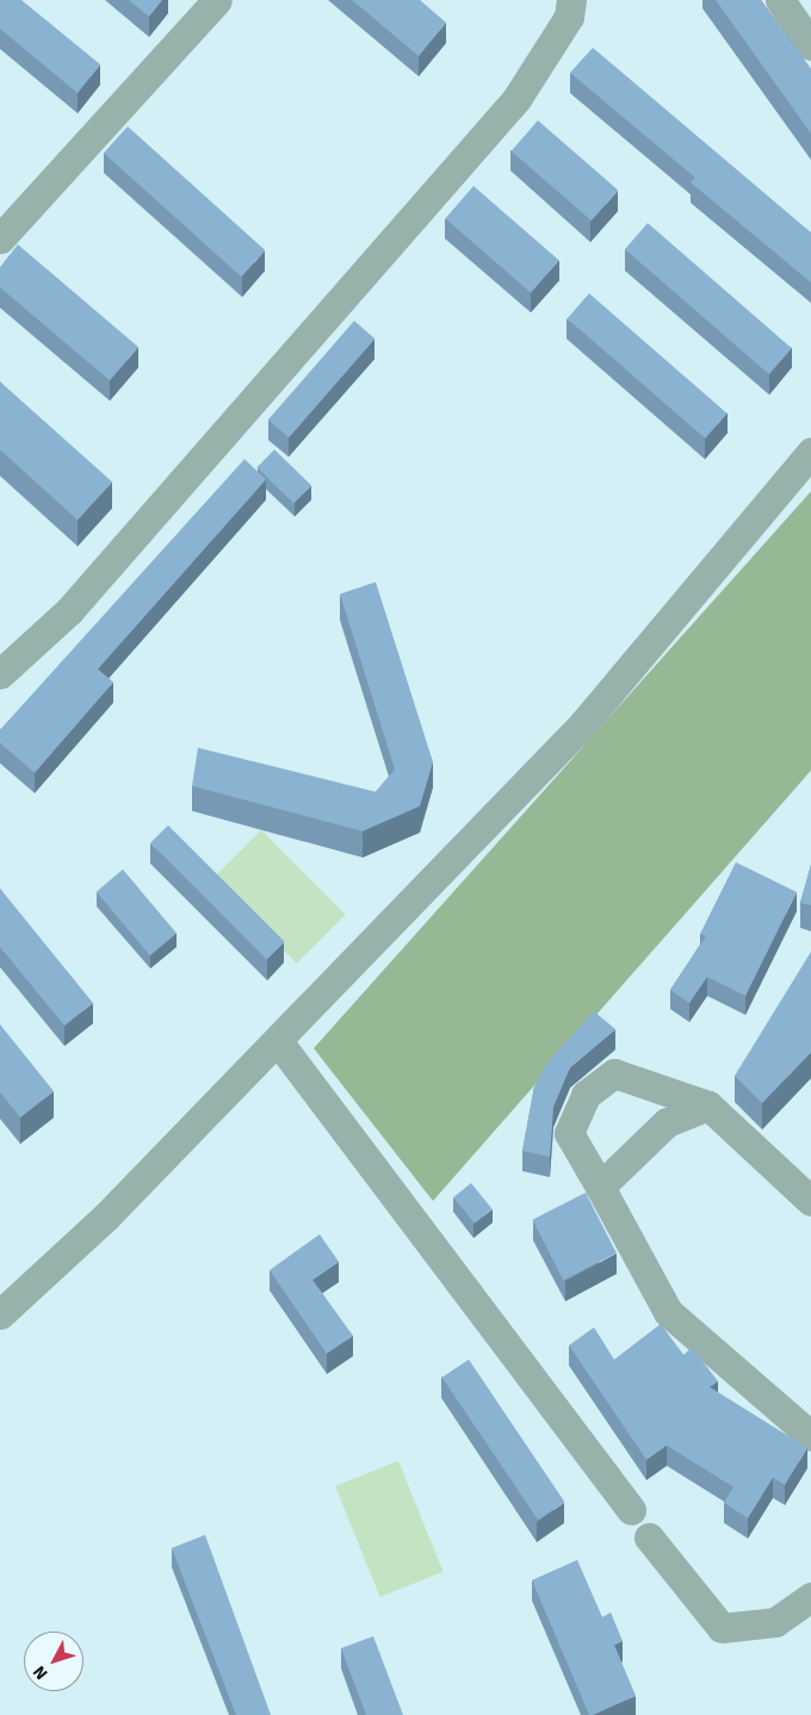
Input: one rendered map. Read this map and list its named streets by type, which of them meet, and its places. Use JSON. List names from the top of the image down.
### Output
{
  "north": "bottom left"
}
